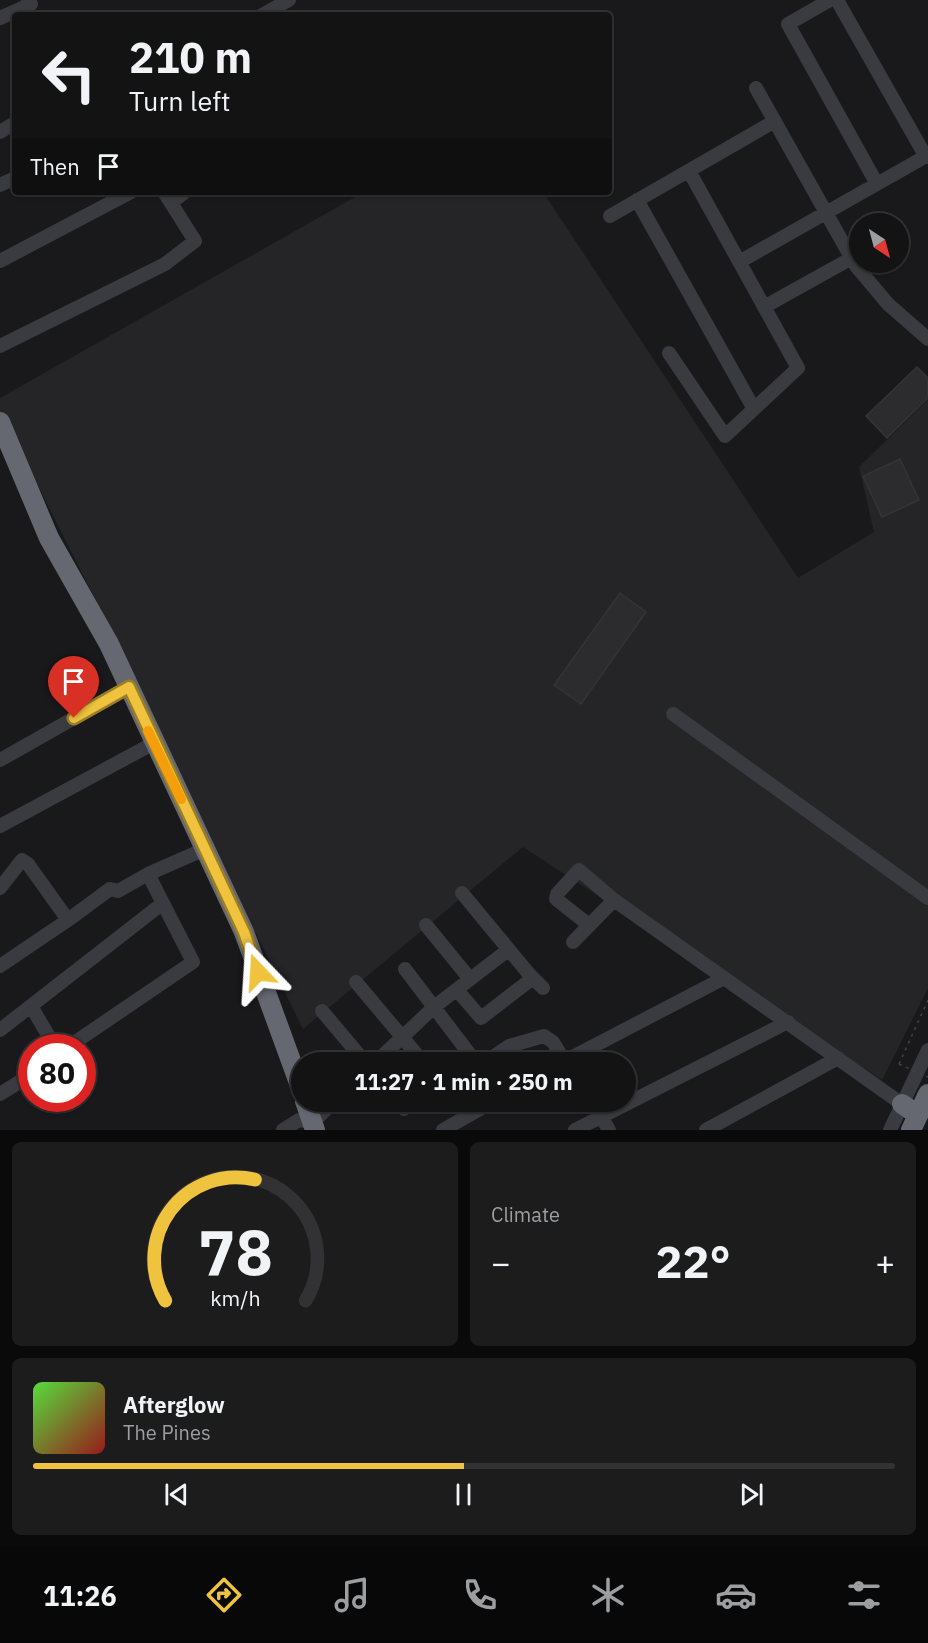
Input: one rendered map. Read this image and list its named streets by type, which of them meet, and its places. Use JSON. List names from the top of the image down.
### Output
{
  "north": "bottom right",
  "page": {
    "turn": ["210 m", "Turn left"],
    "then": "Then",
    "limit": "80",
    "trip": "11:27 · 1 min · 250 m",
    "tile": "Climate",
    "heat": ["−", "22°", "+"],
    "song": ["Afterglow", "The Pines"],
    "tabs": "11:26",
    "gauge": ["78", "km/h"]
  }
}
